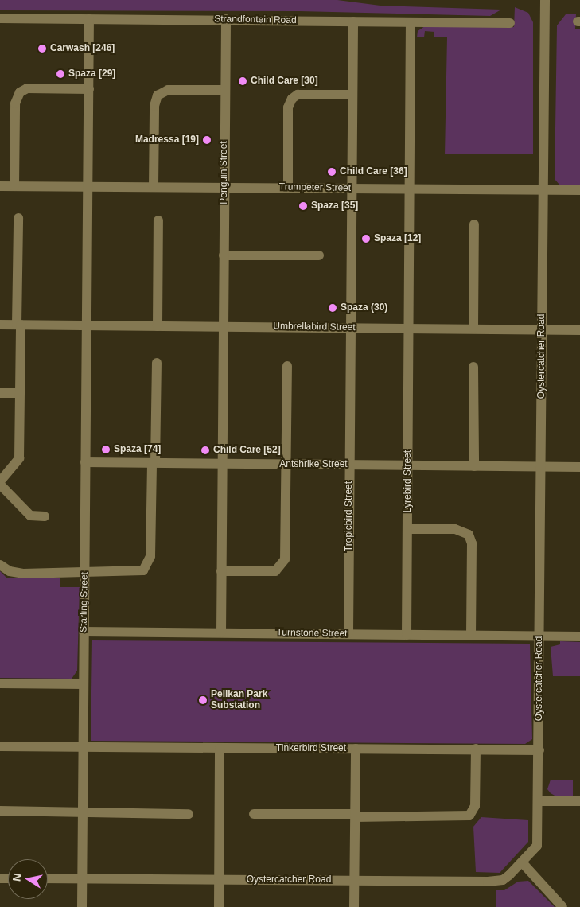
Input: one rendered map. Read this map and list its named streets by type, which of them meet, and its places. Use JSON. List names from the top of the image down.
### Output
{
  "streets": {
    "street": [
      "Strandfontein Road",
      "Penguin Street",
      "Trumpeter Street",
      "Umbrellabird Street",
      "Oystercatcher Road",
      "Antshrike Street",
      "Lyrebird Street",
      "Tropicbird Street",
      "Starling Street",
      "Turnstone Street",
      "Tinkerbird Street"
    ]
  },
  "crossings": [
    ["Strandfontein Road", "Penguin Street"],
    ["Strandfontein Road", "Lyrebird Street"],
    ["Strandfontein Road", "Tropicbird Street"],
    ["Strandfontein Road", "Starling Street"],
    ["Penguin Street", "Trumpeter Street"],
    ["Penguin Street", "Umbrellabird Street"],
    ["Penguin Street", "Antshrike Street"],
    ["Penguin Street", "Turnstone Street"],
    ["Trumpeter Street", "Oystercatcher Road"],
    ["Trumpeter Street", "Lyrebird Street"],
    ["Trumpeter Street", "Tropicbird Street"],
    ["Trumpeter Street", "Starling Street"],
    ["Umbrellabird Street", "Oystercatcher Road"],
    ["Umbrellabird Street", "Lyrebird Street"],
    ["Umbrellabird Street", "Tropicbird Street"],
    ["Umbrellabird Street", "Starling Street"],
    ["Oystercatcher Road", "Antshrike Street"],
    ["Oystercatcher Road", "Starling Street"],
    ["Oystercatcher Road", "Turnstone Street"],
    ["Oystercatcher Road", "Tinkerbird Street"],
    ["Antshrike Street", "Lyrebird Street"],
    ["Antshrike Street", "Tropicbird Street"],
    ["Antshrike Street", "Starling Street"],
    ["Lyrebird Street", "Turnstone Street"],
    ["Tropicbird Street", "Turnstone Street"],
    ["Starling Street", "Turnstone Street"],
    ["Starling Street", "Tinkerbird Street"]
  ],
  "places": [
    "Carwash [246]",
    "Spaza [29]",
    "Child Care [30]",
    "Madressa [19]",
    "Child Care [36]",
    "Spaza [35]",
    "Spaza [12]",
    "Spaza (30)",
    "Spaza [74]",
    "Child Care [52]",
    "Pelikan Park Substation"
  ],
  "north": "left"
}
